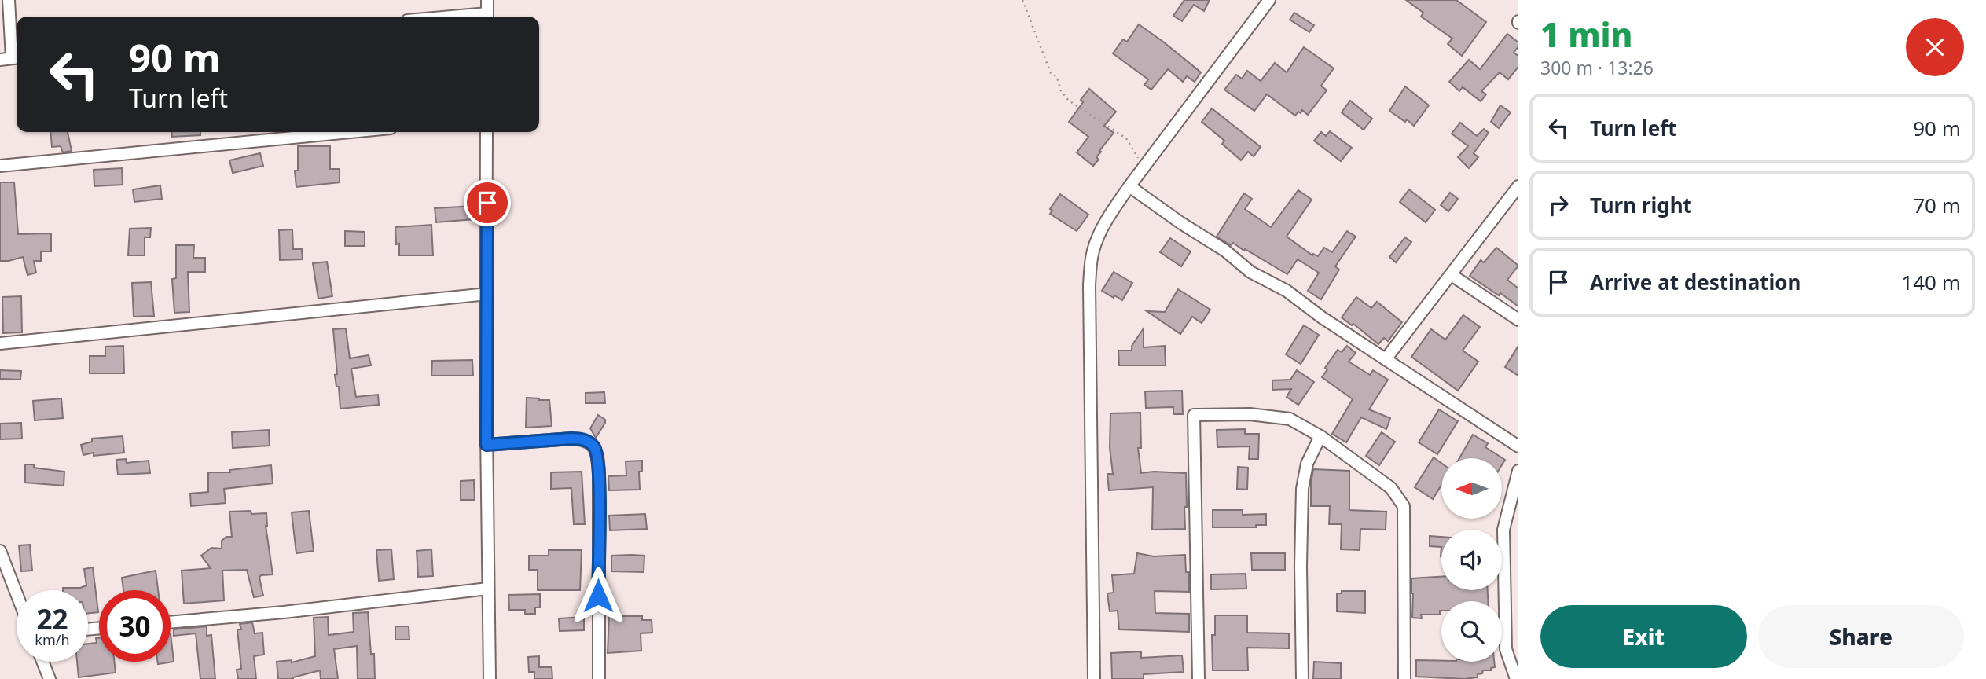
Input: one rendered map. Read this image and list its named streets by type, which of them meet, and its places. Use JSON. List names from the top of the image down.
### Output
{
  "north": "left",
  "page": {
    "heading": ["1 min", "300 m · 13:26"],
    "turn": ["90 m", "Turn left"],
    "list": [
      {
        "name": "Turn left",
        "value": "90 m"
      },
      {
        "name": "Turn right",
        "value": "70 m"
      },
      {
        "name": "Arrive at destination",
        "value": "140 m"
      }
    ],
    "speed": "22 km/h",
    "limit": "30",
    "buttons": ["Exit", "Share"]
  }
}
